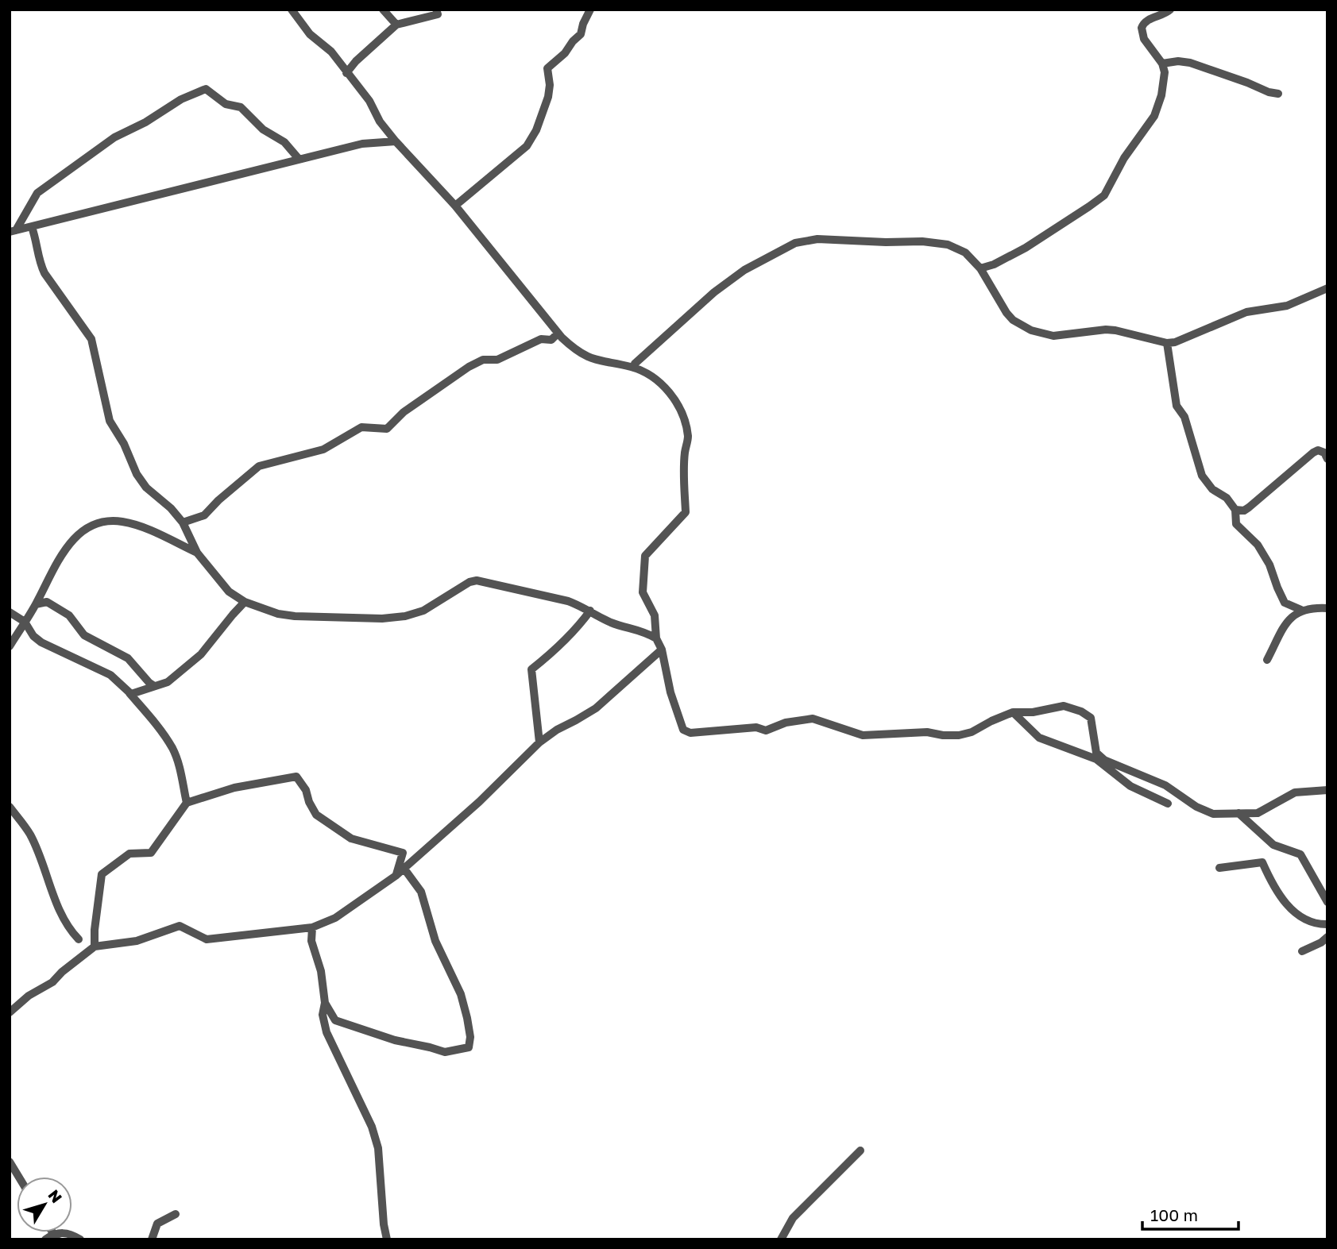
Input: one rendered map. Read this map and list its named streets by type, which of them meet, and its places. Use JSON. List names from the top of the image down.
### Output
{
  "scale_bar": "100 m",
  "north": "top right"
}
